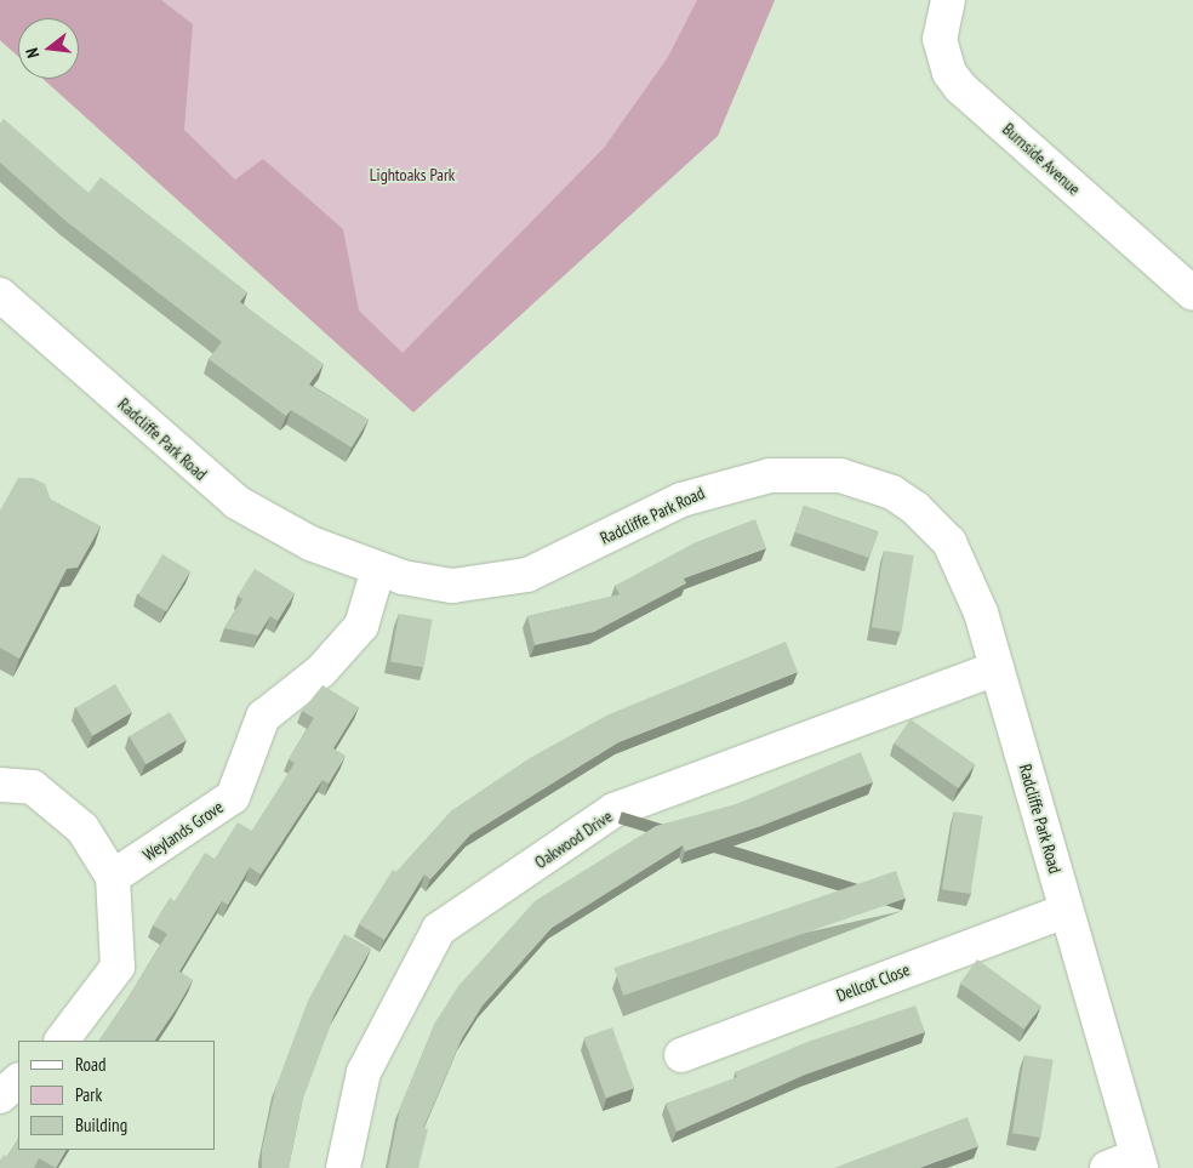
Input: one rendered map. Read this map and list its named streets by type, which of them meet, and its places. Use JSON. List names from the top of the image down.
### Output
{
  "streets": {
    "street": [
      "Burnside Avenue",
      "Radcliffe Park Road",
      "Weylands Grove",
      "Oakwood Drive",
      "Dellcot Close"
    ]
  },
  "crossings": [
    ["Radcliffe Park Road", "Weylands Grove"],
    ["Radcliffe Park Road", "Oakwood Drive"],
    ["Radcliffe Park Road", "Dellcot Close"]
  ],
  "parks": ["Lightoaks Park"],
  "legend": ["Road", "Park", "Building"],
  "north": "left"
}
